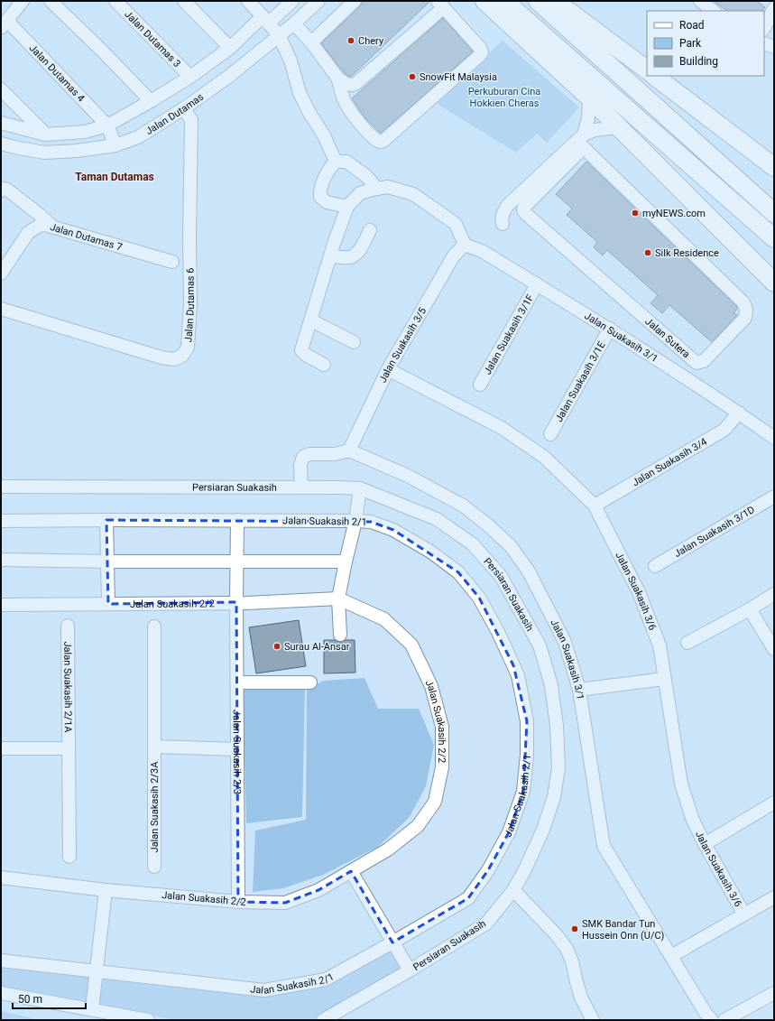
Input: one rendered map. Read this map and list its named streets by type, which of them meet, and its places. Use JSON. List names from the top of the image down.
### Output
{
  "streets": {
    "street": [
      "Jalan Dutamas 3",
      "Jalan Dutamas 4",
      "Jalan Dutamas",
      "Jalan Dutamas 7",
      "Jalan Dutamas 6",
      "Jalan Suakasih 3/1F",
      "Jalan Suakasih 3/1",
      "Jalan Sutera",
      "Jalan Suakasih 3/5",
      "Jalan Suakasih 3/1E",
      "Jalan Suakasih 3/4",
      "Persiaran Suakasih",
      "Jalan Suakasih 2/1",
      "Jalan Suakasih 3/1D",
      "Jalan Suakasih 3/6",
      "Jalan Suakasih 2/2",
      "Jalan Suakasih 2/1A",
      "Jalan Suakasih 2/3",
      "Jalan Suakasih 2/3A"
    ]
  },
  "crossings": [
    ["Jalan Dutamas", "Jalan Dutamas 6"],
    ["Jalan Suakasih 3/1F", "Jalan Suakasih 3/1"],
    ["Jalan Suakasih 3/1", "Jalan Suakasih 3/5"],
    ["Jalan Suakasih 3/1", "Jalan Suakasih 3/1E"],
    ["Jalan Suakasih 3/1", "Jalan Suakasih 3/4"],
    ["Jalan Suakasih 3/5", "Jalan Suakasih 3/6"],
    ["Jalan Suakasih 3/4", "Jalan Suakasih 3/6"],
    ["Jalan Suakasih 2/1", "Jalan Suakasih 2/3"],
    ["Jalan Suakasih 2/2", "Jalan Suakasih 2/3"]
  ],
  "districts": ["Taman Dutamas"],
  "parks": ["Perkuburan Cina Hokkien Cheras"],
  "places": [
    "Chery",
    "SnowFit Malaysia",
    "myNEWS.com",
    "Silk Residence",
    "Surau Al-Ansar",
    "SMK Bandar Tun Hussein Onn (U/C)"
  ],
  "legend": ["Road", "Park", "Building"],
  "scale_bar": "50 m"
}
